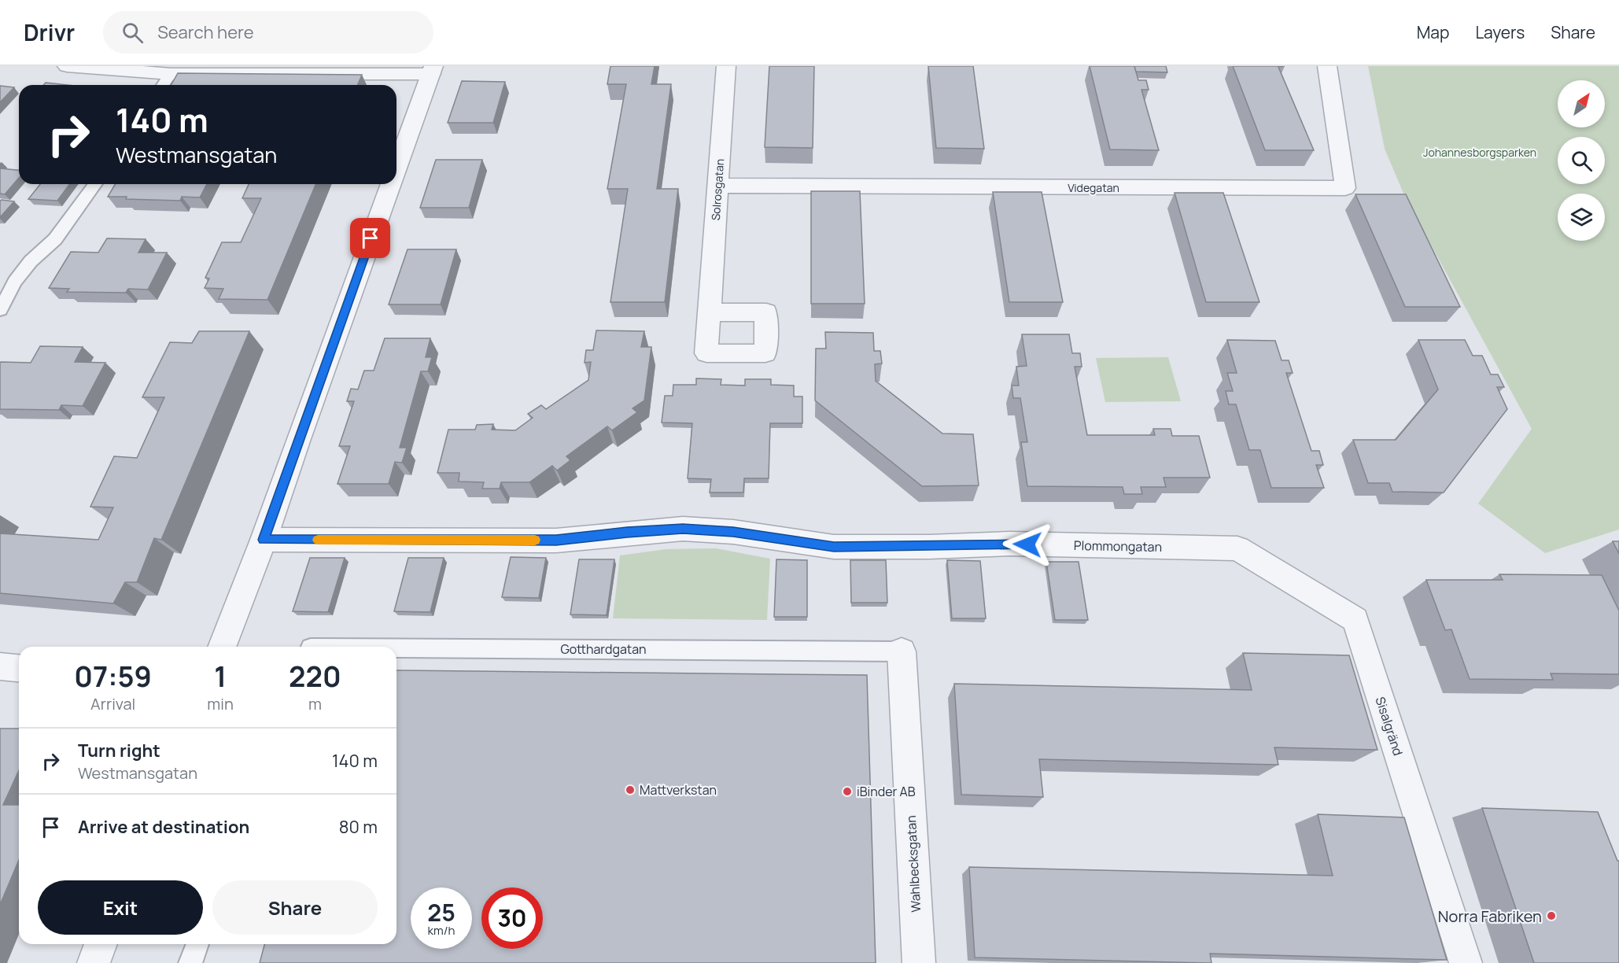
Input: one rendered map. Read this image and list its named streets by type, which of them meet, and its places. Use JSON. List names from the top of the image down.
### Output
{
  "streets": {
    "street": [
      "Videgatan",
      "Solrosgatan",
      "Plommongatan",
      "Sisalgränd",
      "Wahlbecksgatan"
    ],
    "lane": ["Gotthardgatan"]
  },
  "crossings": [
    ["Videgatan", "Solrosgatan"],
    ["Plommongatan", "Sisalgränd"],
    ["Gotthardgatan", "Wahlbecksgatan"]
  ],
  "parks": ["Johannesborgsparken"],
  "places": ["Mattverkstan", "iBinder AB", "Norra Fabriken"],
  "north": "top right",
  "page": {
    "header": "Drivr",
    "search": "Search here",
    "nav": ["Map", "Layers", "Share"],
    "turn": ["140 m", "Westmansgatan"],
    "eta": [
      "07:59",
      "Arrival",
      "1",
      "min",
      "220",
      "m"
    ],
    "list": [
      {
        "name": "Turn right",
        "note": "Westmansgatan",
        "value": "140 m"
      },
      {
        "name": "Arrive at destination",
        "value": "80 m"
      }
    ],
    "buttons": ["Exit", "Share"],
    "speed": "25 km/h",
    "limit": "30"
  }
}
